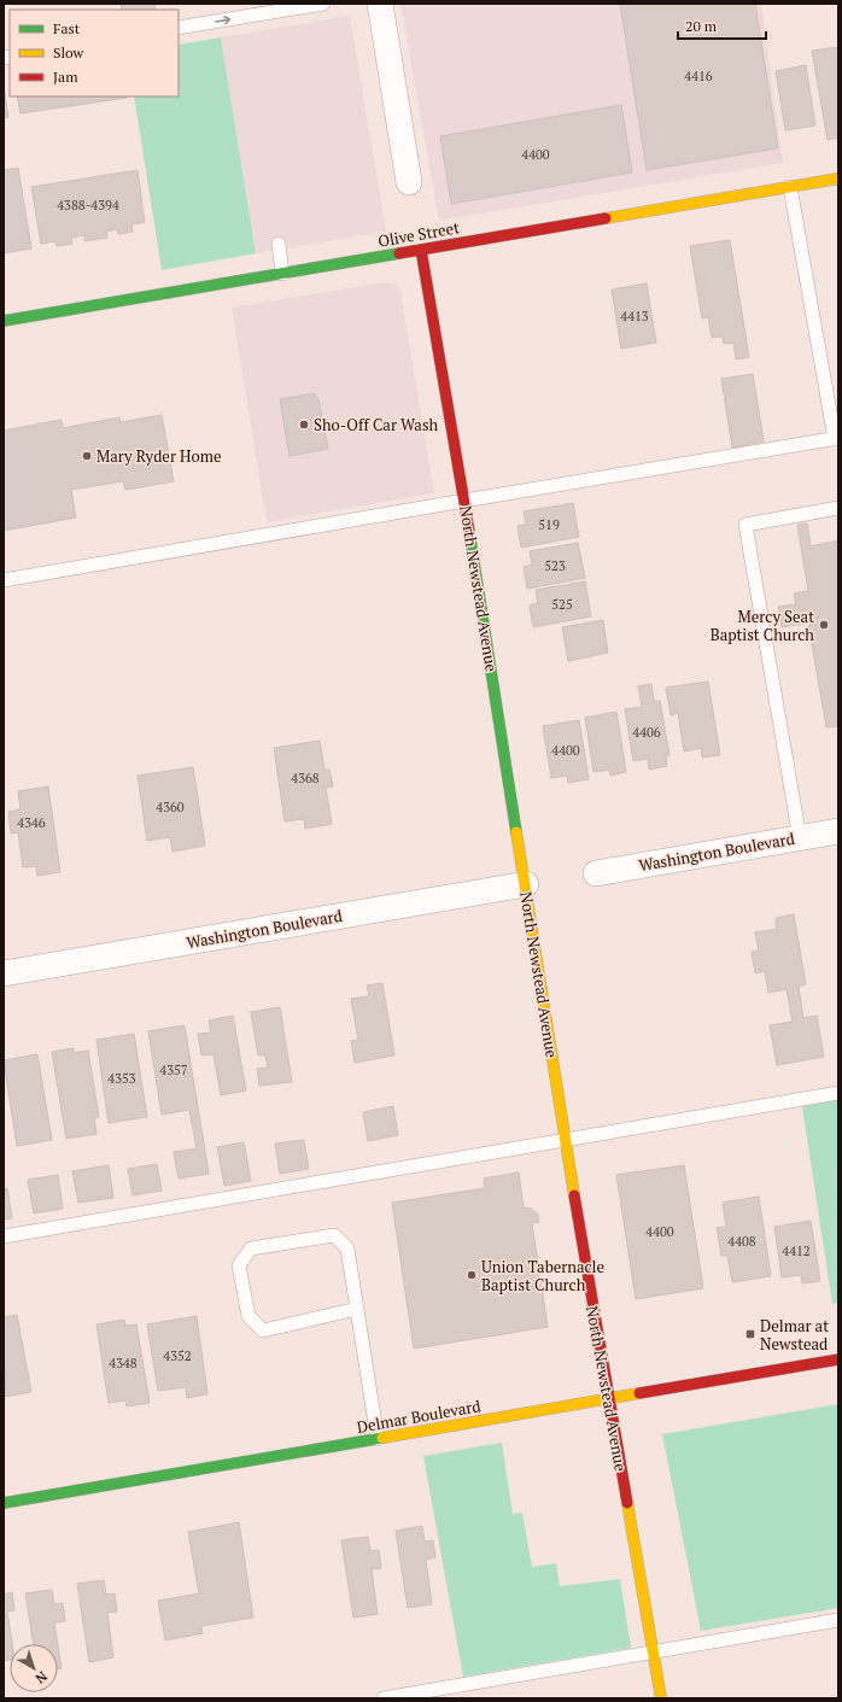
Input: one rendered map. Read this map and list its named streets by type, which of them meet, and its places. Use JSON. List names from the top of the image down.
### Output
{
  "streets": {
    "street": [
      "Olive Street",
      "North Newstead Avenue",
      "Washington Boulevard",
      "Delmar Boulevard"
    ]
  },
  "crossings": [
    ["Olive Street", "North Newstead Avenue"],
    ["North Newstead Avenue", "Washington Boulevard"],
    ["North Newstead Avenue", "Delmar Boulevard"]
  ],
  "places": {
    "other": [
      "Sho-Off Car Wash",
      "Mary Ryder Home",
      "Mercy Seat Baptist Church",
      "Union Tabernacle Baptist Church"
    ],
    "transit": ["Delmar at Newstead"]
  },
  "house_numbers": [
    "4416",
    "4400",
    "4388-4394",
    "4413",
    "519",
    "523",
    "525",
    "4406",
    "4400",
    "4368",
    "4360",
    "4346",
    "4357",
    "4353",
    "4400",
    "4408",
    "4412",
    "4352",
    "4348"
  ],
  "legend": ["Fast", "Slow", "Jam"],
  "scale_bar": "20 m",
  "north": "bottom right"
}
